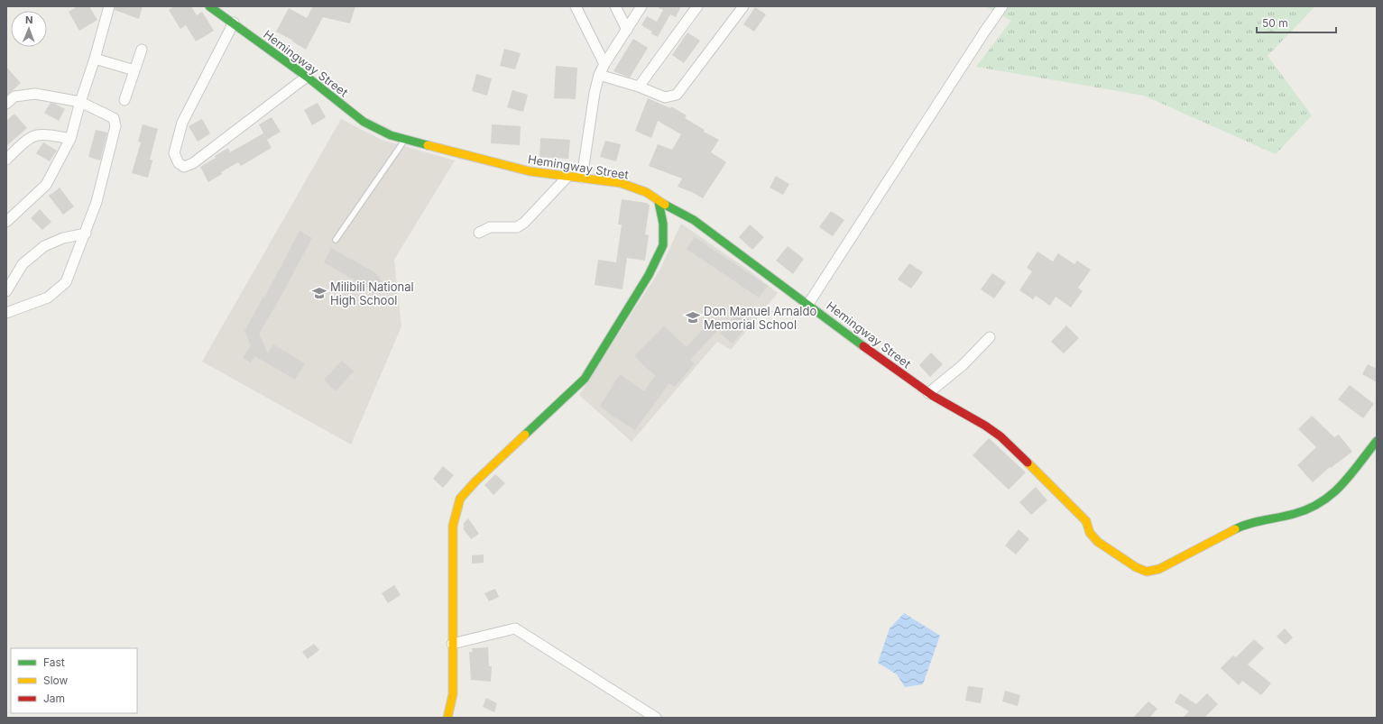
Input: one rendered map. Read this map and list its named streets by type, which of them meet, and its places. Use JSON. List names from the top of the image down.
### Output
{
  "streets": {
    "main road": ["Hemingway Street"]
  },
  "places": {
    "school or university": ["Milibili National High School", "Don Manuel Arnaldo Memorial School"]
  },
  "legend": ["Fast", "Slow", "Jam"],
  "scale_bar": "50 m",
  "north": "top"
}
